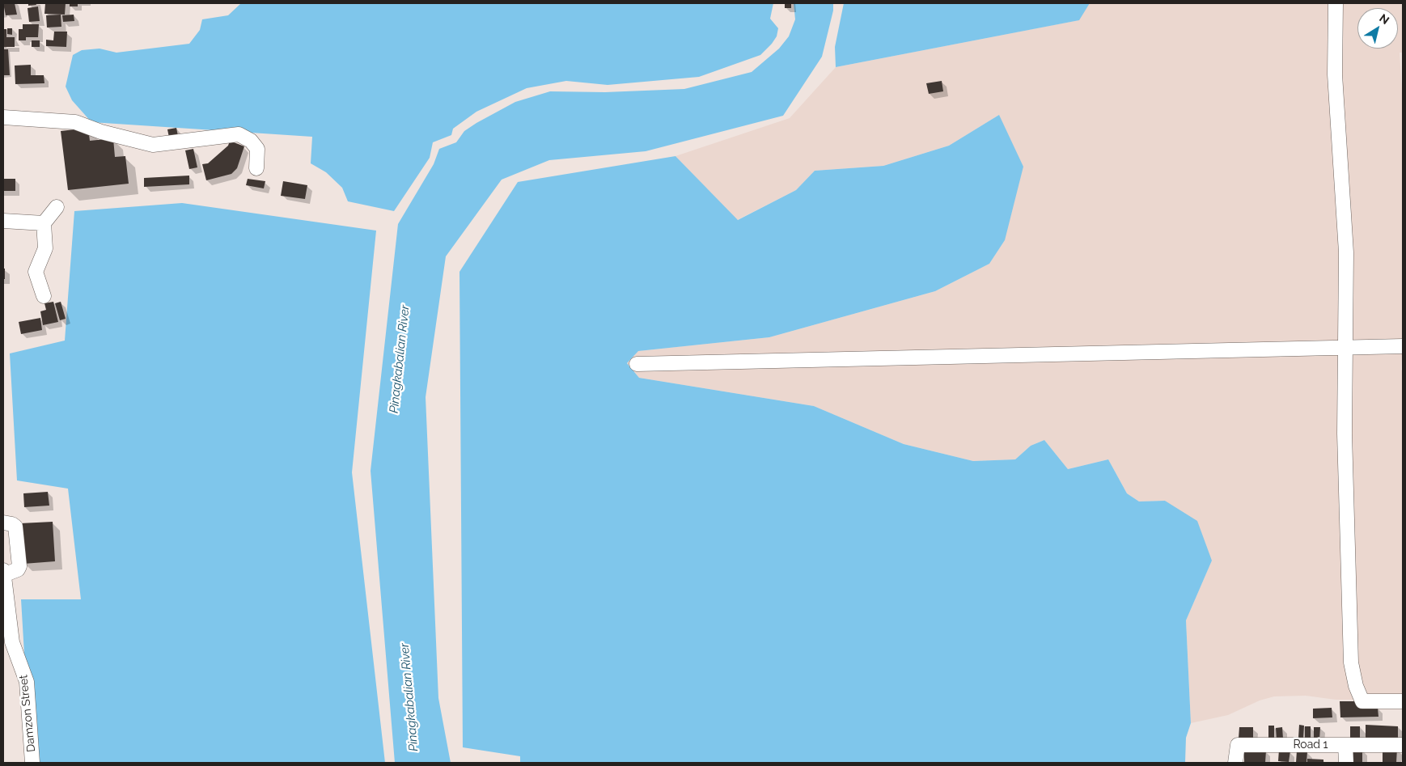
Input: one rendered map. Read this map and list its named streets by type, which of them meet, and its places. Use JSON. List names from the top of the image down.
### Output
{
  "streets": {
    "street": ["Damzon Street", "Road 1"]
  },
  "water": ["Pinagkabalian River"],
  "north": "top right"
}
